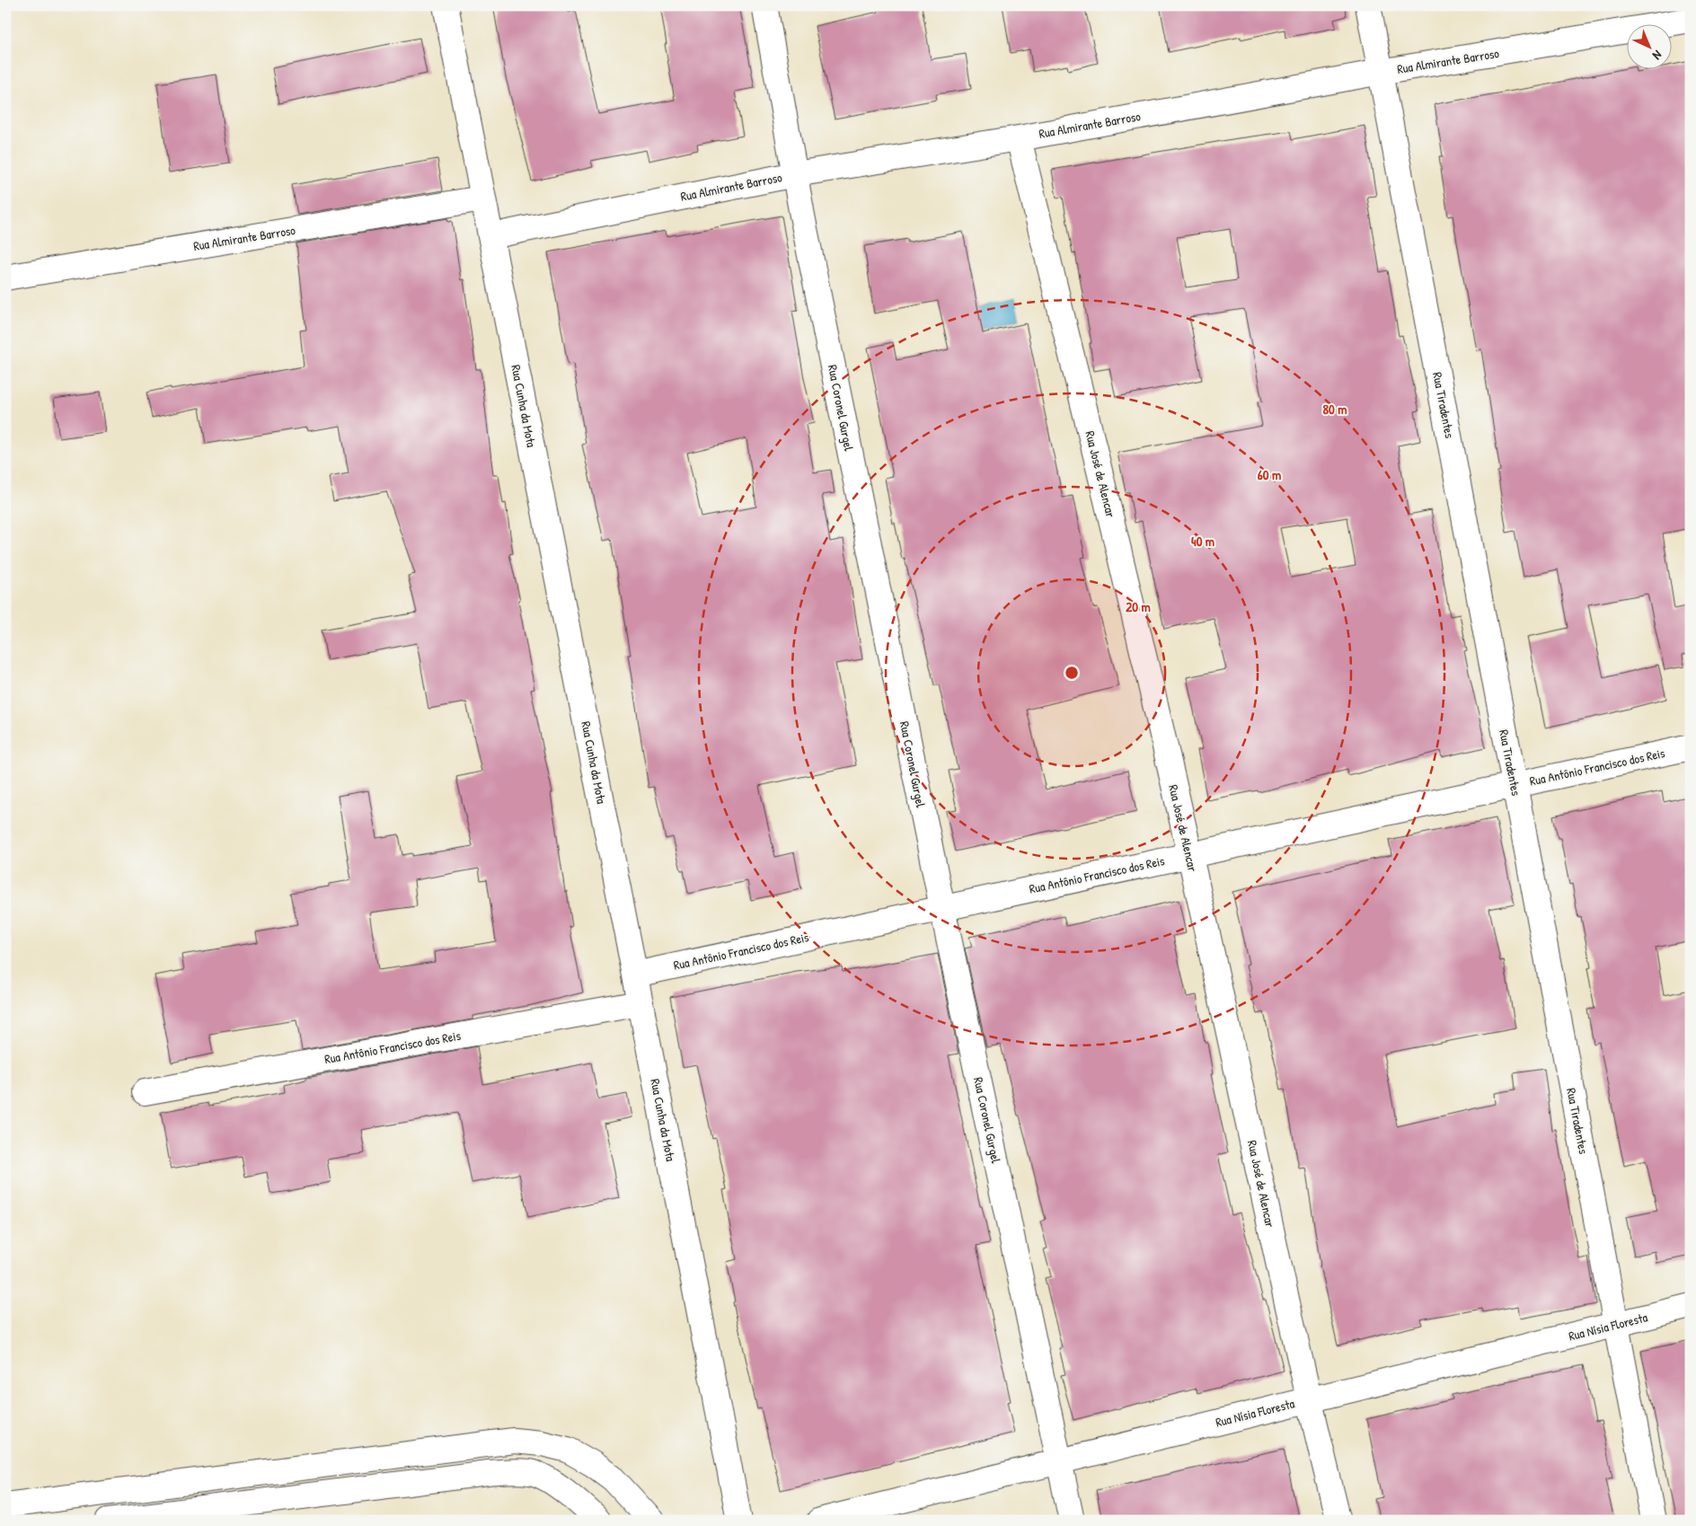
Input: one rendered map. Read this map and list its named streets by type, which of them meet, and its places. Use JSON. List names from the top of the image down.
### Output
{
  "streets": {
    "street": [
      "Rua Almirante Barroso",
      "Rua Tiradentes",
      "Rua Cunha da Mota",
      "Rua Coronel Gurgel",
      "Rua José de Alencar",
      "Rua Antônio Francisco dos Reis",
      "Rua Nísia Floresta"
    ]
  },
  "crossings": [
    ["Rua Almirante Barroso", "Rua Tiradentes"],
    ["Rua Almirante Barroso", "Rua Cunha da Mota"],
    ["Rua Almirante Barroso", "Rua Coronel Gurgel"],
    ["Rua Almirante Barroso", "Rua José de Alencar"],
    ["Rua Tiradentes", "Rua Antônio Francisco dos Reis"],
    ["Rua Tiradentes", "Rua Nísia Floresta"],
    ["Rua Cunha da Mota", "Rua Antônio Francisco dos Reis"],
    ["Rua Coronel Gurgel", "Rua Antônio Francisco dos Reis"],
    ["Rua Coronel Gurgel", "Rua Nísia Floresta"],
    ["Rua José de Alencar", "Rua Antônio Francisco dos Reis"],
    ["Rua José de Alencar", "Rua Nísia Floresta"]
  ],
  "north": "bottom right",
  "rings": [
    "80 m",
    "60 m",
    "40 m",
    "20 m"
  ]
}
